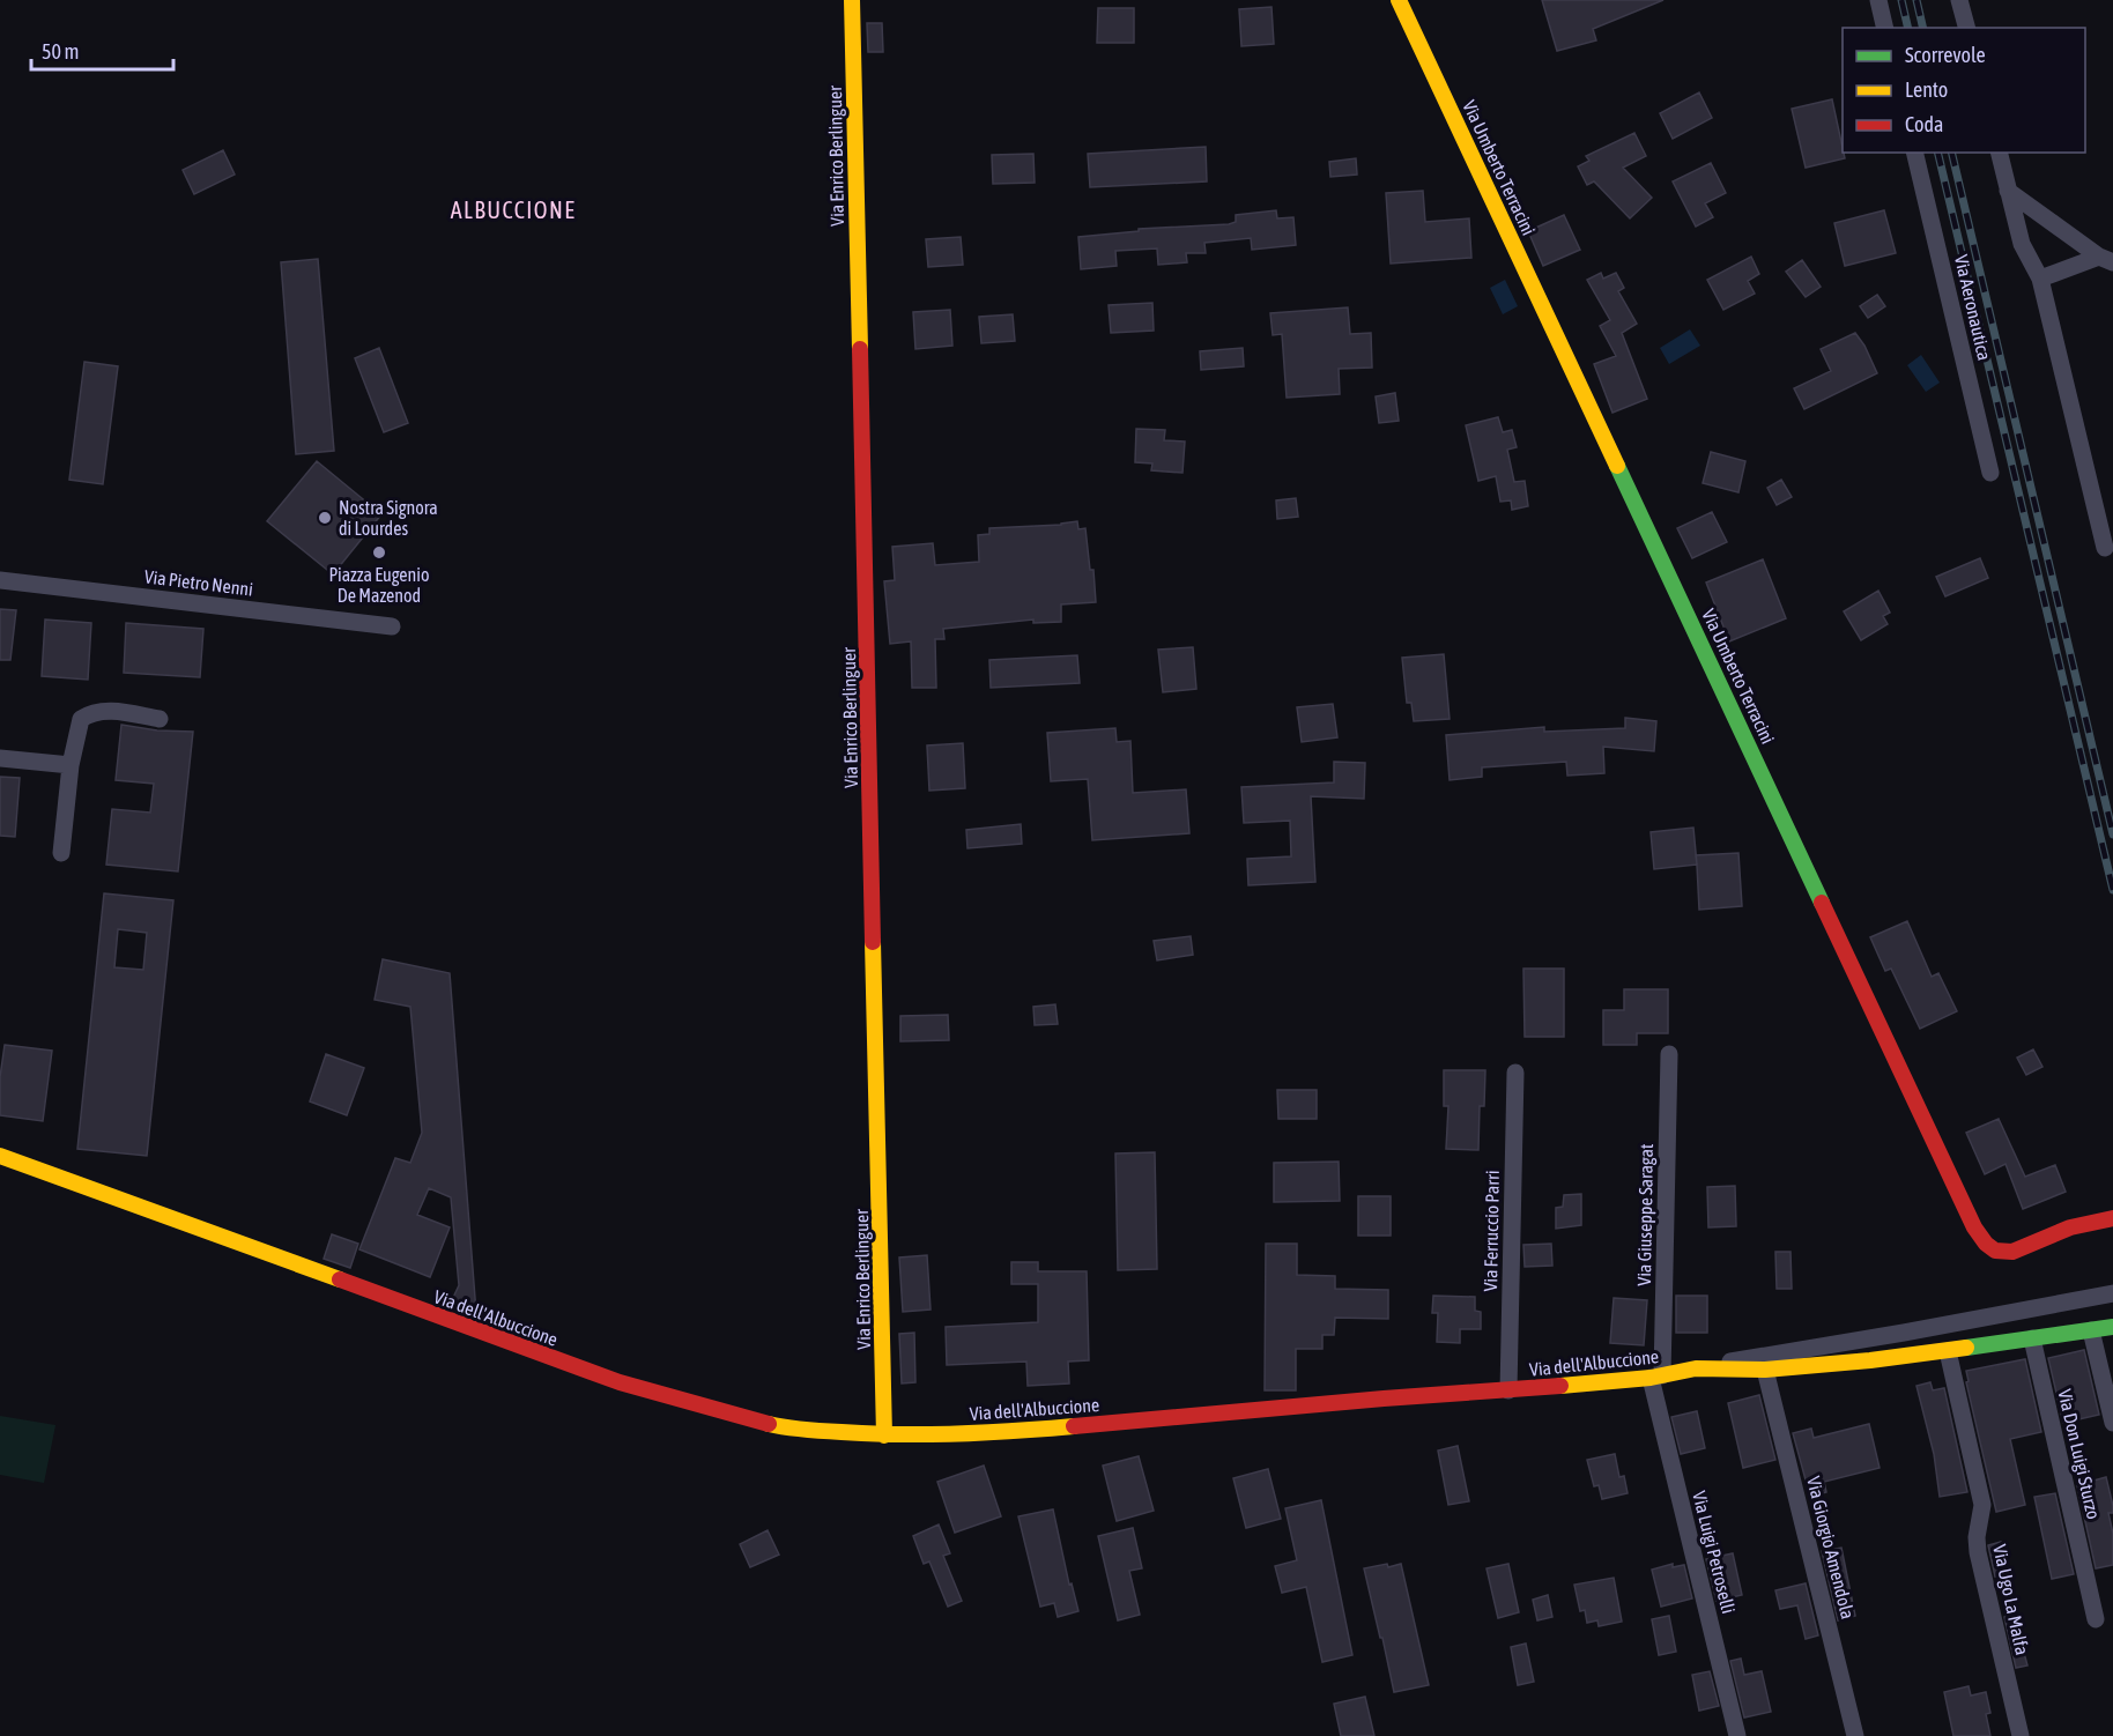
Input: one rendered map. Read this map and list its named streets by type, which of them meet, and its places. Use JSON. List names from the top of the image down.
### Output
{
  "streets": {
    "street": [
      "Via Enrico Berlinguer",
      "Via Umberto Terracini",
      "Via Aeronautica",
      "Via Pietro Nenni",
      "Via Giuseppe Saragat",
      "Via Ferruccio Parri",
      "Via dell'Albuccione",
      "Via Don Luigi Sturzo",
      "Via Giorgio Amendola",
      "Via Luigi Petroselli",
      "Via Ugo La Malfa"
    ]
  },
  "crossings": [
    ["Via Enrico Berlinguer", "Via dell'Albuccione"],
    ["Via Giuseppe Saragat", "Via dell'Albuccione"],
    ["Via Giuseppe Saragat", "Via Luigi Petroselli"],
    ["Via Ferruccio Parri", "Via dell'Albuccione"],
    ["Via dell'Albuccione", "Via Don Luigi Sturzo"],
    ["Via dell'Albuccione", "Via Giorgio Amendola"],
    ["Via dell'Albuccione", "Via Luigi Petroselli"],
    ["Via dell'Albuccione", "Via Ugo La Malfa"]
  ],
  "districts": ["ALBUCCIONE"],
  "places": ["Nostra Signora di Lourdes", "Piazza Eugenio De Mazenod"],
  "legend": ["Scorrevole", "Lento", "Coda"],
  "scale_bar": "50 m"
}
